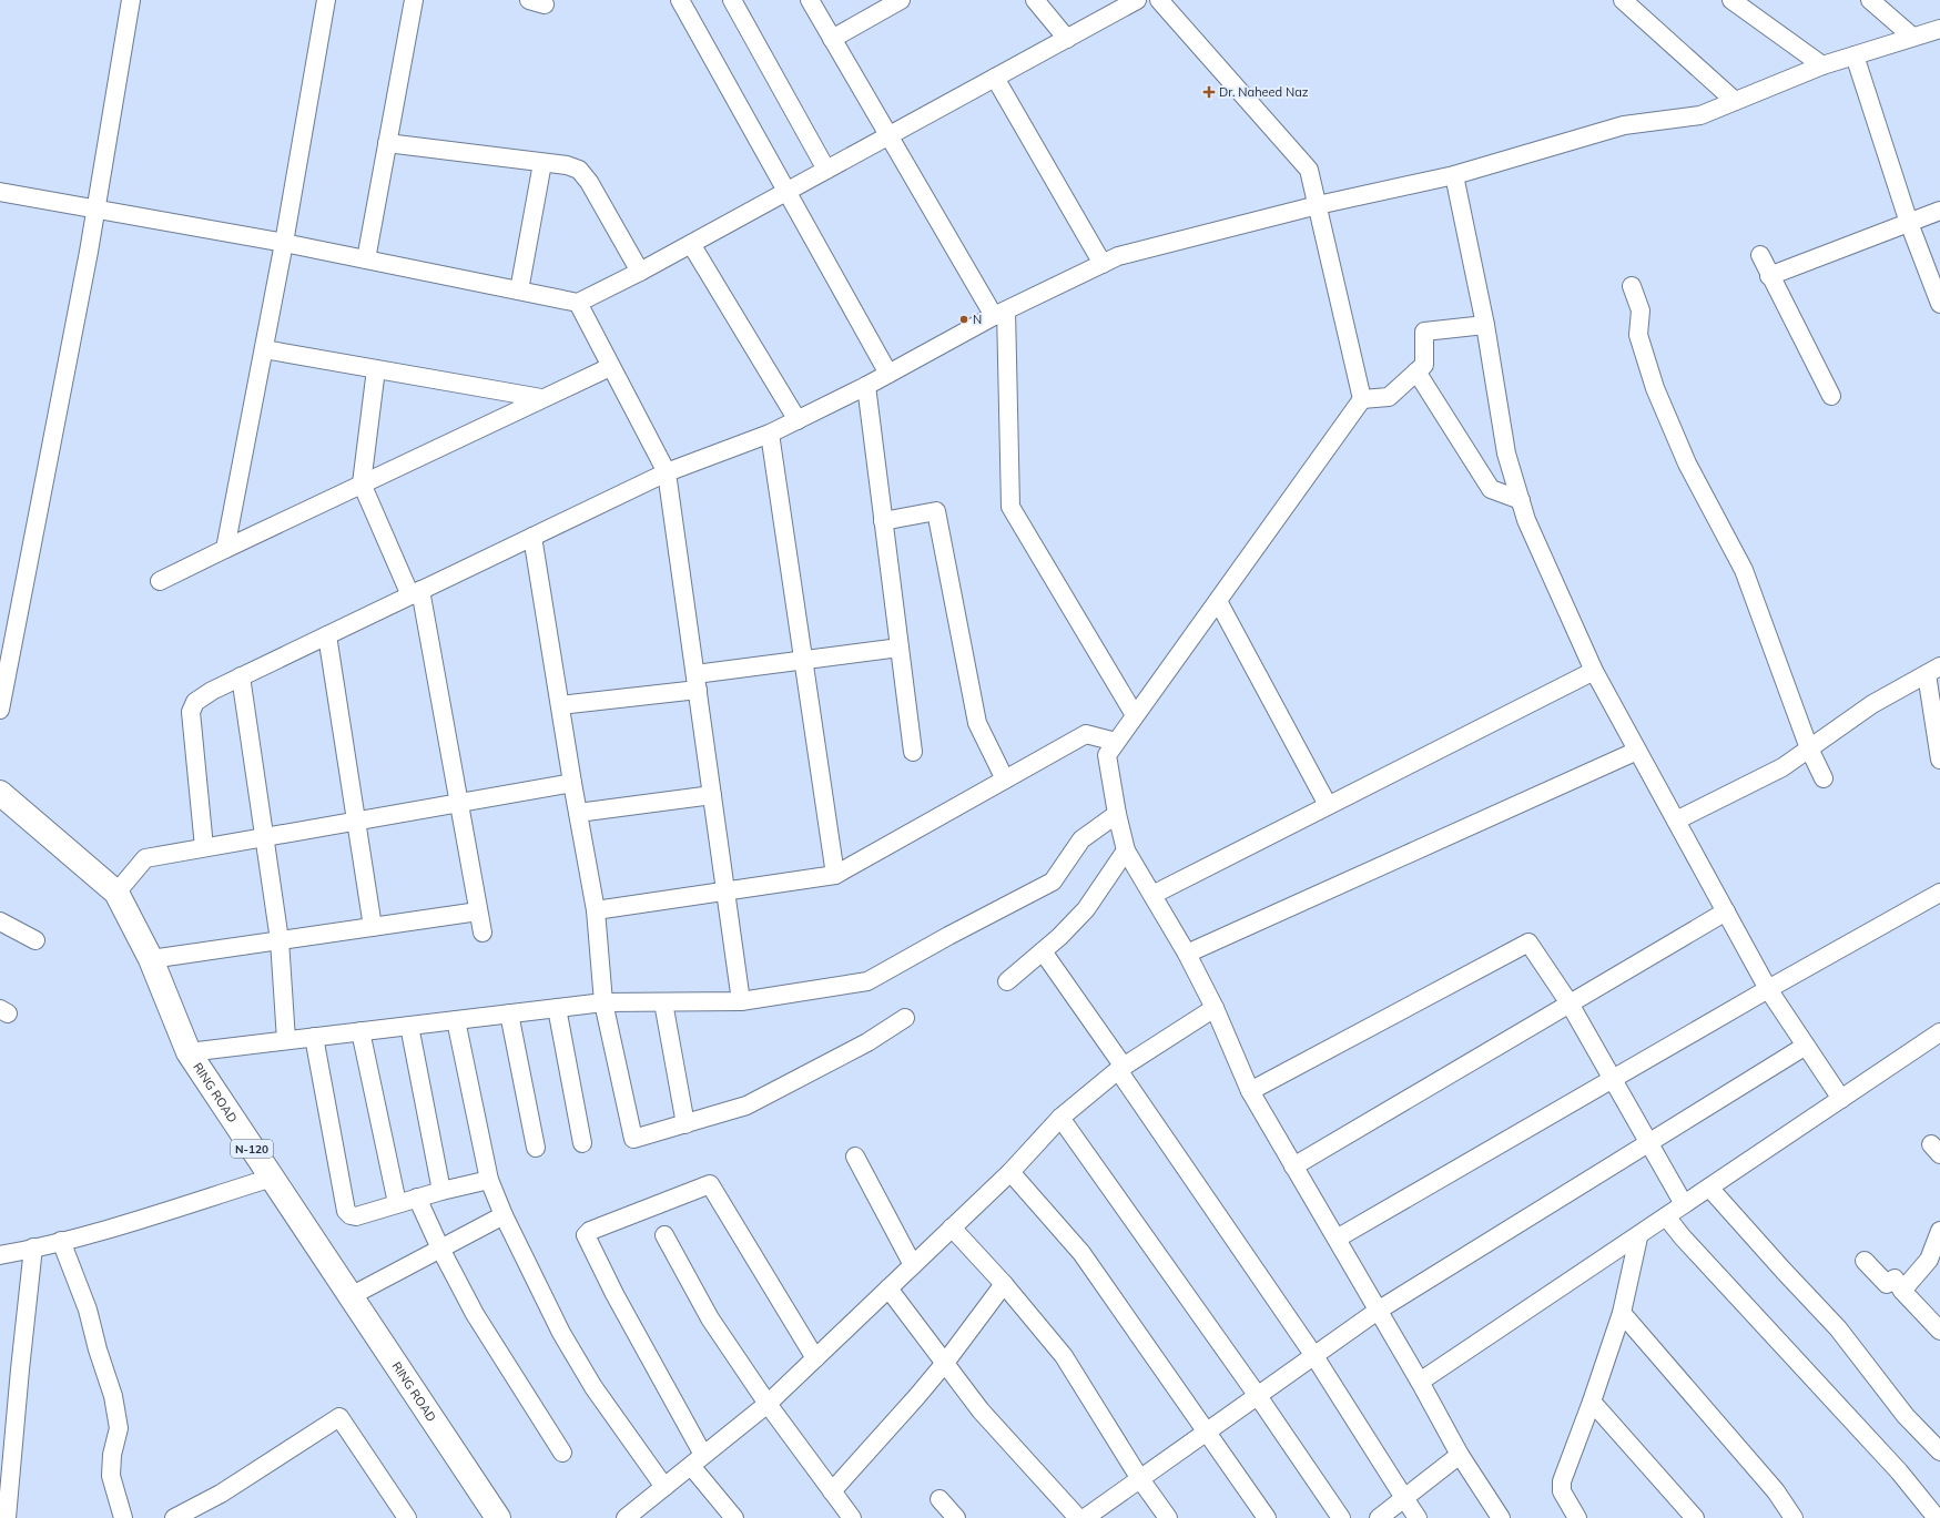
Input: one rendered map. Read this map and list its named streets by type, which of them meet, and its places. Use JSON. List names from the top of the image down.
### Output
{
  "streets": {
    "highway": ["RING ROAD", "N-120"]
  },
  "places": {
    "health": ["Dr. Naheed Naz"],
    "other": ["N"]
  }
}
